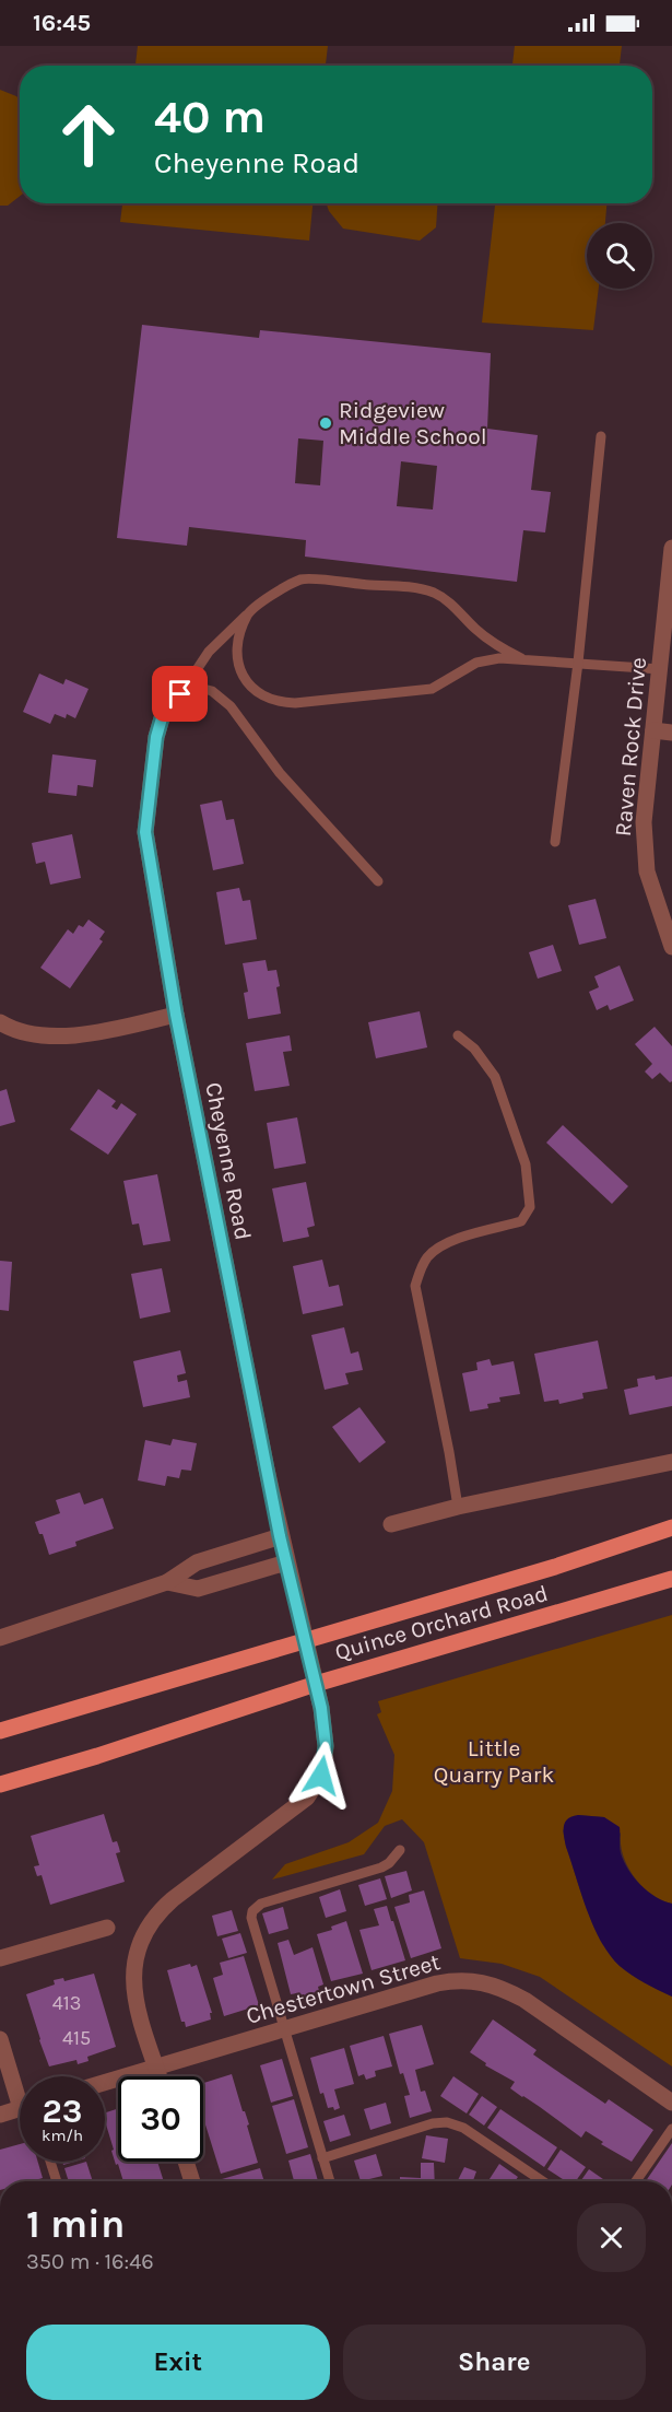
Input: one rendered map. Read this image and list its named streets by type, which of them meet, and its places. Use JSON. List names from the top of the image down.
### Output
{
  "streets": {
    "main road": ["Quince Orchard Road"],
    "street": ["Raven Rock Drive", "Cheyenne Road", "Chestertown Street"]
  },
  "crossings": [
    ["Cheyenne Road", "Quince Orchard Road"],
    ["Cheyenne Road", "Chestertown Street"]
  ],
  "parks": ["Little Quarry Park"],
  "places": ["Ridgeview Middle School"],
  "house_numbers": ["413", "415"],
  "page": {
    "status": "16:45",
    "turn": ["40 m", "Cheyenne Road"],
    "speed": "23 km/h",
    "limit": "30",
    "heading": ["1 min", "350 m · 16:46"],
    "buttons": ["Exit", "Share"]
  }
}
